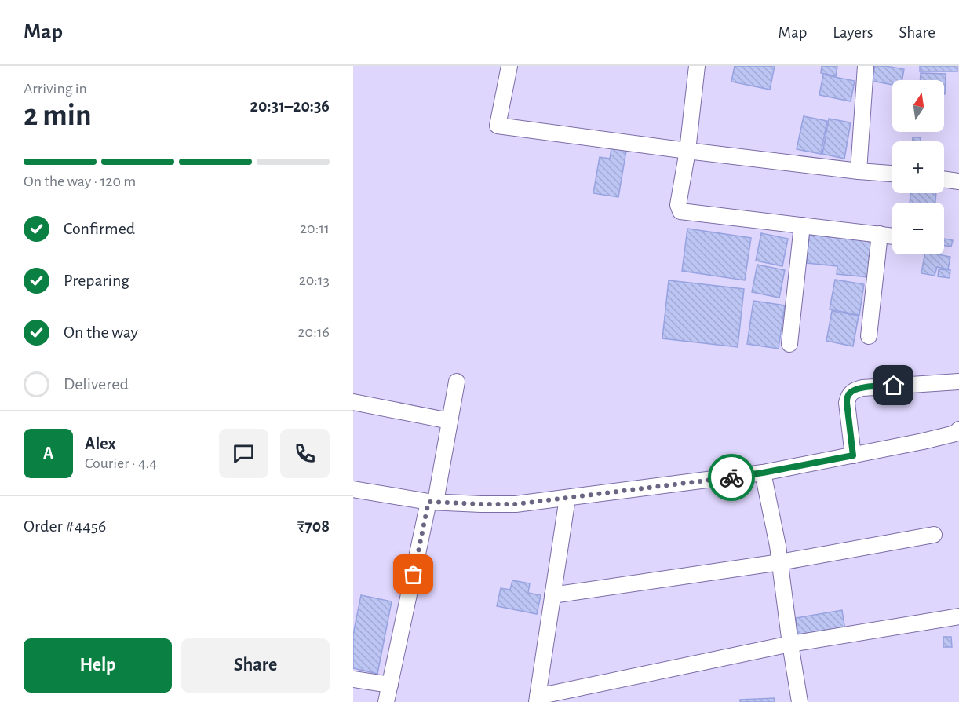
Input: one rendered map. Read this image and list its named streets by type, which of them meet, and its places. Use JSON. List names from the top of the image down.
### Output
{
  "north": "top",
  "page": {
    "header": "Map",
    "nav": ["Map", "Layers", "Share"],
    "heading": ["2 min", "Arriving in", "20:31–20:36"],
    "panel": [
      "Alex",
      "Courier · 4.4",
      "Order #4456",
      "₹708"
    ],
    "map_buttons": ["+", "−"],
    "bar": "On the way · 120 m",
    "list": [
      ["Confirmed", "20:11"],
      ["Preparing", "20:13"],
      ["On the way", "20:16"],
      "Delivered"
    ],
    "round": "A",
    "buttons": ["Help", "Share"]
  }
}
